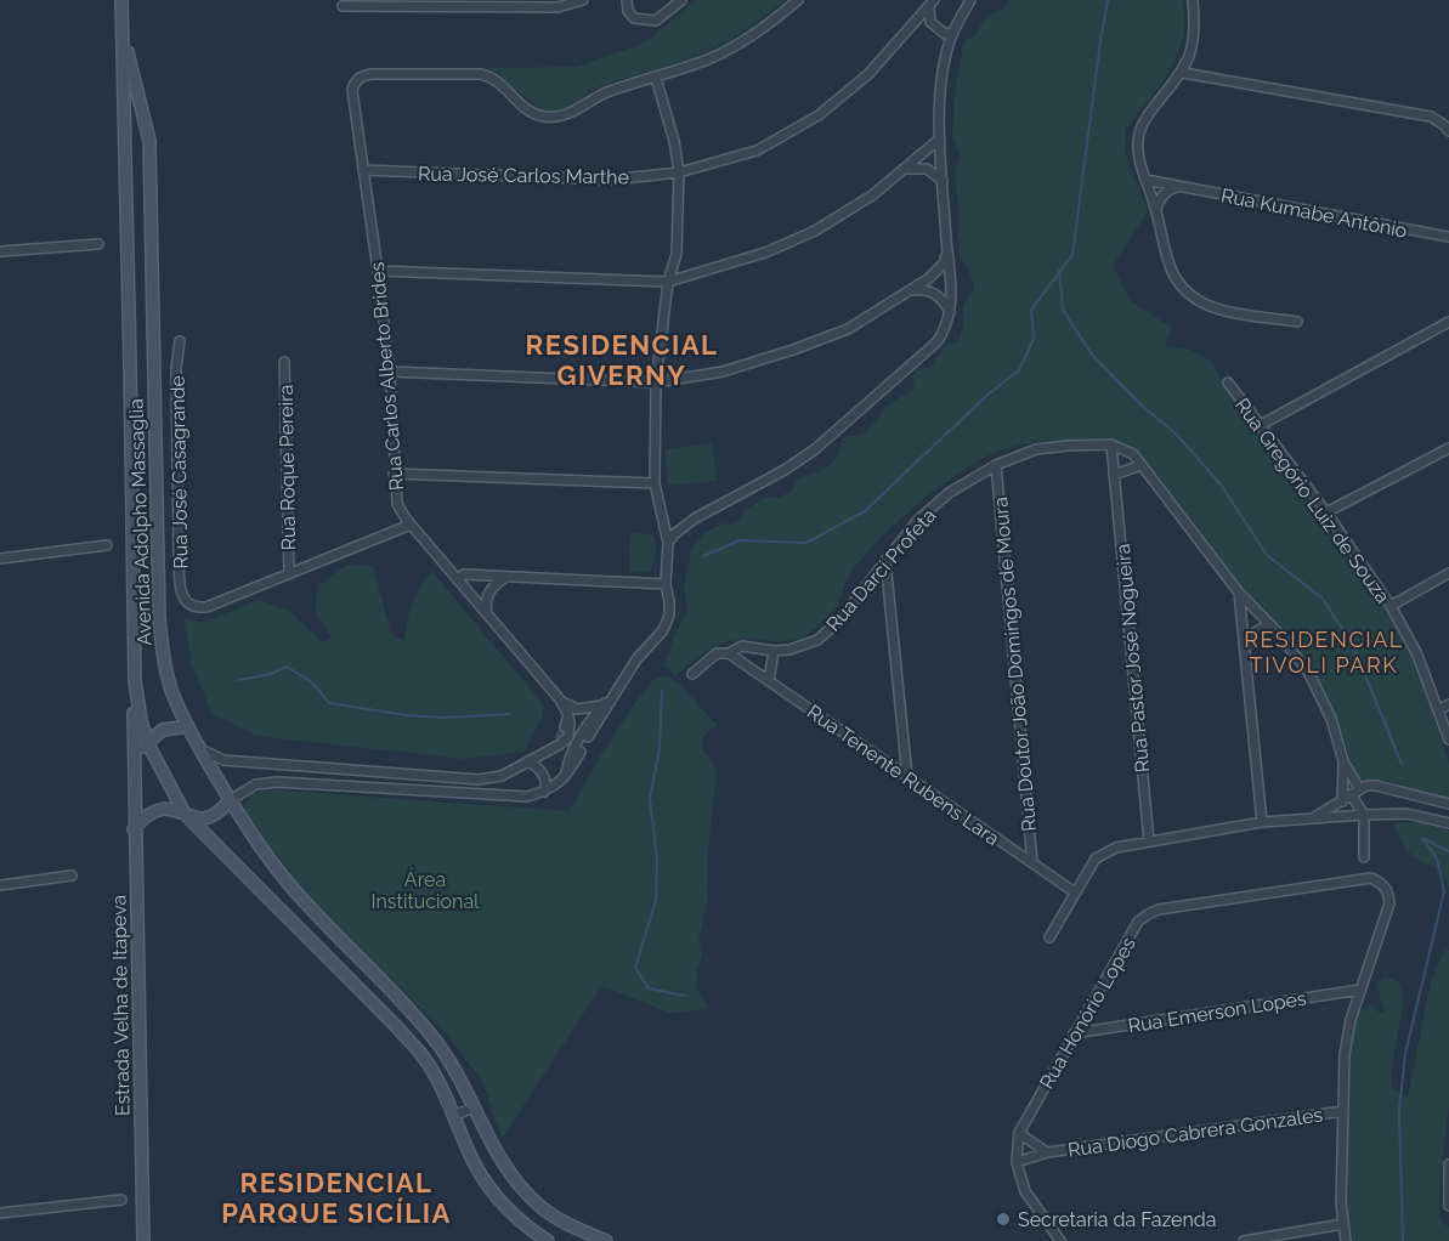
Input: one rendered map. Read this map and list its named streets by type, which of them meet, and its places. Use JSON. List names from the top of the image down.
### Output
{
  "streets": {
    "main road": ["Avenida Adolpho Massaglia", "Estrada Velha de Itapeva"],
    "street": [
      "Rua José Carlos Marthe",
      "Rua Kumabe Antônio",
      "Rua Carlos Alberto Brides",
      "Rua Roque Pereira",
      "Rua José Casagrande",
      "Rua Gregório Luiz de Souza",
      "Rua Darci Profeta",
      "Rua Pastor José Nogueira",
      "Rua Doutor João Domingos de Moura",
      "Rua Tenente Rubens Lara",
      "Rua Emerson Lopes",
      "Rua Honório Lopes",
      "Rua Diogo Cabrera Gonzales"
    ]
  },
  "crossings": [
    ["Rua José Carlos Marthe", "Rua Carlos Alberto Brides"],
    ["Rua Roque Pereira", "Rua José Casagrande"],
    ["Avenida Adolpho Massaglia", "Estrada Velha de Itapeva"],
    ["Rua Darci Profeta", "Rua Pastor José Nogueira"],
    ["Rua Darci Profeta", "Rua Doutor João Domingos de Moura"],
    ["Rua Darci Profeta", "Rua Tenente Rubens Lara"],
    ["Rua Doutor João Domingos de Moura", "Rua Tenente Rubens Lara"],
    ["Rua Emerson Lopes", "Rua Honório Lopes"],
    ["Rua Honório Lopes", "Rua Diogo Cabrera Gonzales"]
  ],
  "districts": ["RESIDENCIAL GIVERNY", "RESIDENCIAL TIVOLI PARK", "RESIDENCIAL PARQUE SICÍLIA"],
  "parks": ["Área Institucional"],
  "places": ["Secretaria da Fazenda"]
}
